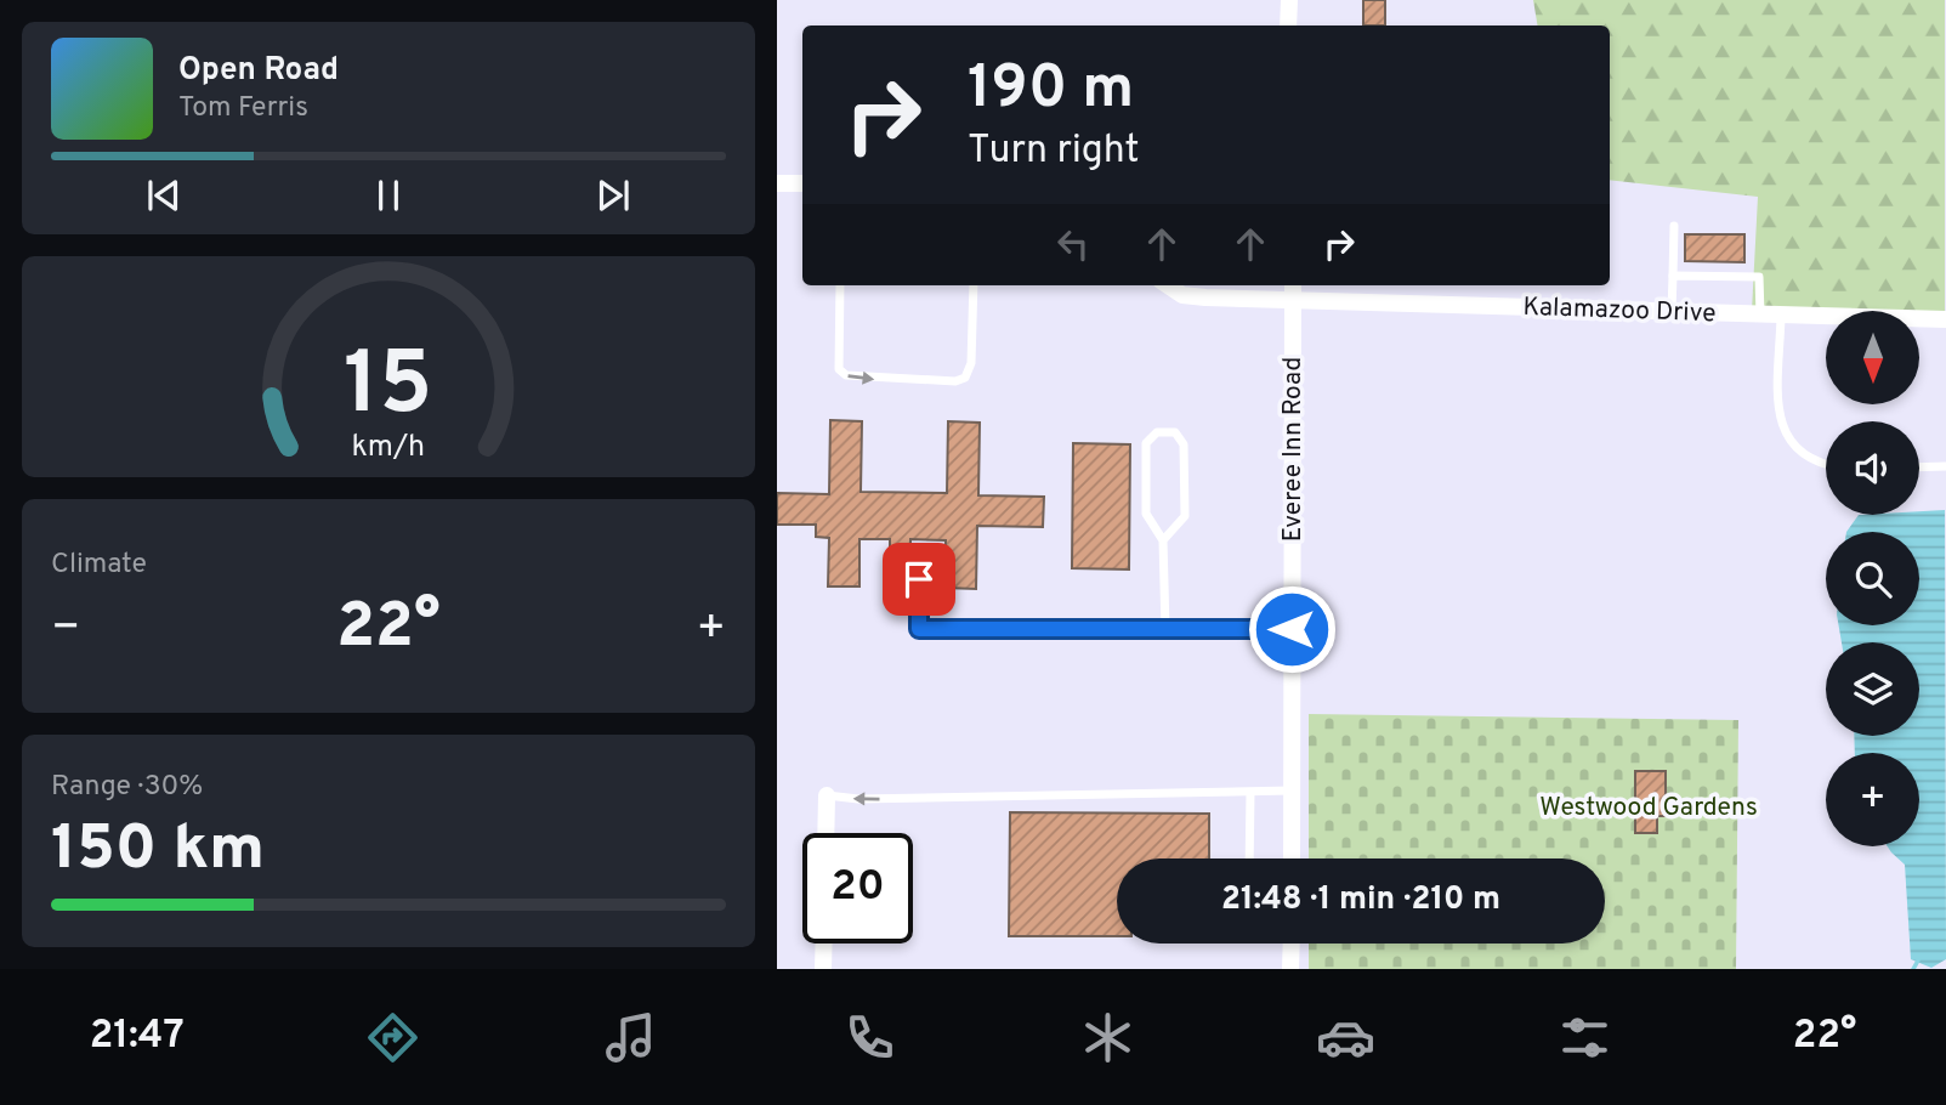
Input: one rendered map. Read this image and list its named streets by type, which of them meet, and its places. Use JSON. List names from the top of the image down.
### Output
{
  "streets": {
    "street": ["Kalamazoo Drive", "Everee Inn Road"]
  },
  "crossings": [
    ["Kalamazoo Drive", "Everee Inn Road"]
  ],
  "parks": ["Westwood Gardens"],
  "north": "bottom",
  "page": {
    "turn": ["190 m", "Turn right"],
    "song": ["Open Road", "Tom Ferris"],
    "map_buttons": "+",
    "tile": [
      "Climate",
      ["Range · 30%", "150 km"]
    ],
    "heat": ["−", "22°", "+"],
    "limit": "20",
    "trip": "21:48 · 1 min · 210 m",
    "tabs": ["21:47", "22°"],
    "gauge": ["15", "km/h"]
  }
}
